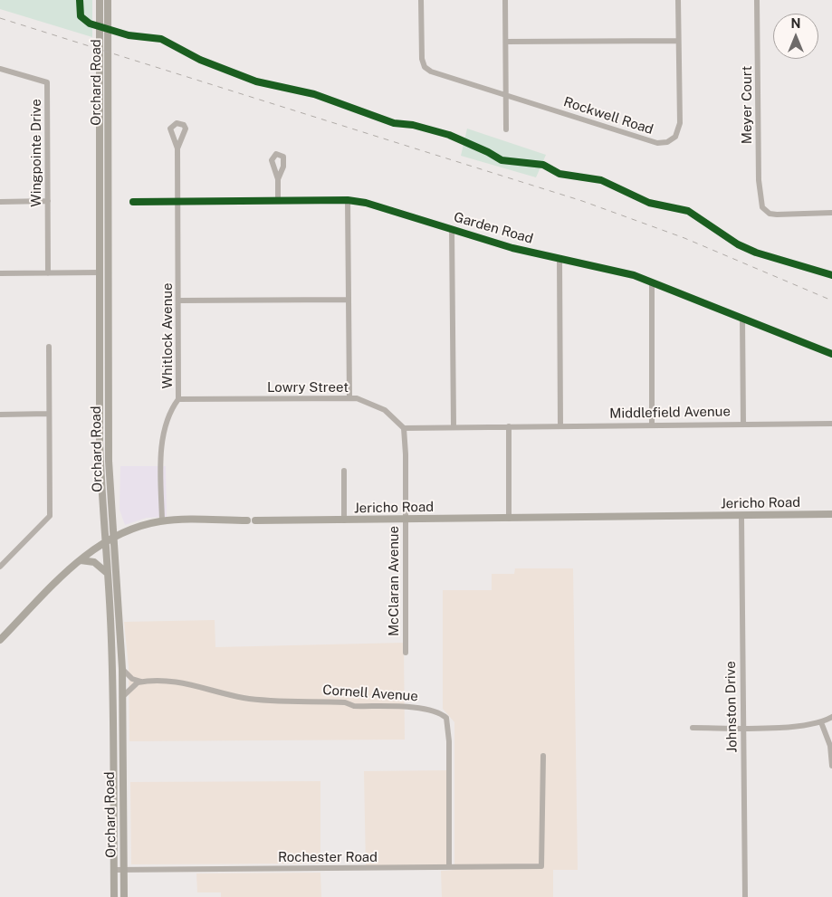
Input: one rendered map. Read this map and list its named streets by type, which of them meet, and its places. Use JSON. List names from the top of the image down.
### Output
{
  "streets": {
    "main road": ["Orchard Road", "Jericho Road"],
    "street": [
      "Meyer Court",
      "Rockwell Road",
      "Wingpointe Drive",
      "Garden Road",
      "Whitlock Avenue",
      "Lowry Street",
      "Middlefield Avenue",
      "McClaran Avenue",
      "Cornell Avenue",
      "Johnston Drive",
      "Rochester Road"
    ]
  },
  "crossings": [
    ["Orchard Road", "Jericho Road"],
    ["Orchard Road", "Cornell Avenue"],
    ["Orchard Road", "Rochester Road"],
    ["Garden Road", "Whitlock Avenue"],
    ["Whitlock Avenue", "Lowry Street"],
    ["Whitlock Avenue", "Jericho Road"],
    ["Lowry Street", "McClaran Avenue"],
    ["Jericho Road", "McClaran Avenue"],
    ["Jericho Road", "Johnston Drive"],
    ["Cornell Avenue", "Rochester Road"]
  ],
  "north": "top"
}
